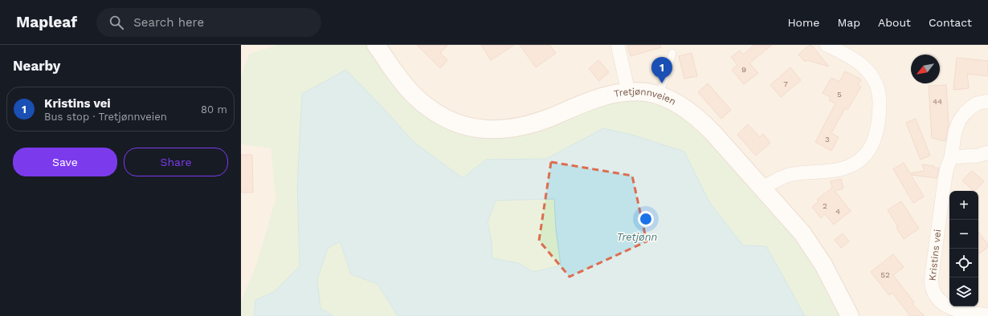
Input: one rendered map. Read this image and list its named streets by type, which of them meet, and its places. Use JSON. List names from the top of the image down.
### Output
{
  "streets": {
    "street": ["Tretjønnveien", "Kristins vei"]
  },
  "water": ["Tretjønn"],
  "house_numbers": [
    "9",
    "7",
    "5",
    "44",
    "3",
    "2",
    "4",
    "52"
  ],
  "north": "bottom left",
  "page": {
    "header": "Mapleaf",
    "search": "Search here",
    "nav": [
      "Home",
      "Map",
      "About",
      "Contact"
    ],
    "heading": "Nearby",
    "pins": "1",
    "list": [
      {
        "mark": "1",
        "name": "Kristins vei",
        "note": "Bus stop · Tretjønnveien",
        "value": "80 m"
      }
    ],
    "buttons": ["Save", "Share"],
    "map_buttons": ["+", "−"]
  }
}
